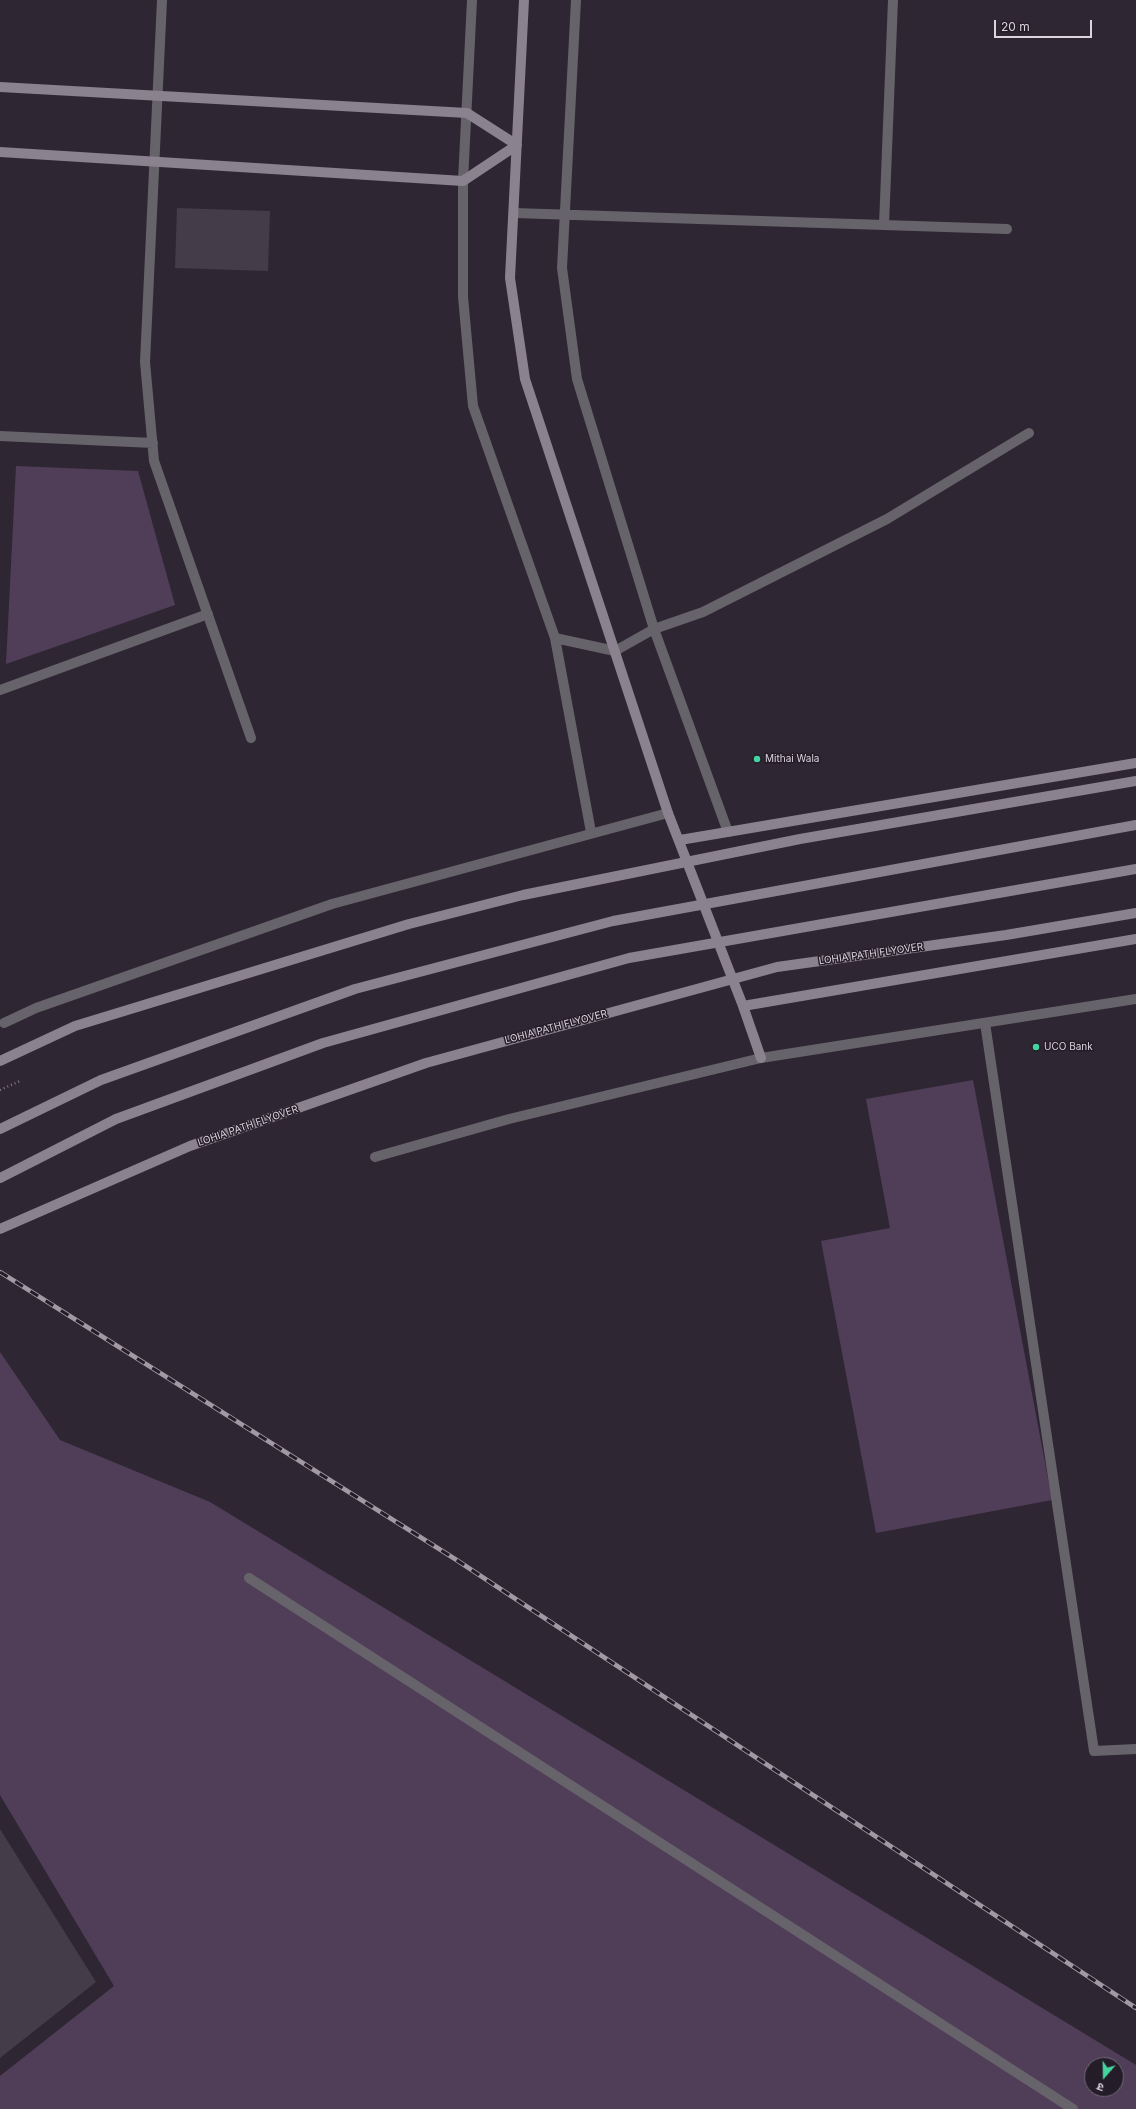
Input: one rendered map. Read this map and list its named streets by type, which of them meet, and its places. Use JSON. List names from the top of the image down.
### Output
{
  "streets": {
    "main road": ["LOHIA PATH FLYOVER"]
  },
  "places": ["Mithai Wala", "UCO Bank"],
  "scale_bar": "20 m",
  "north": "bottom"
}
